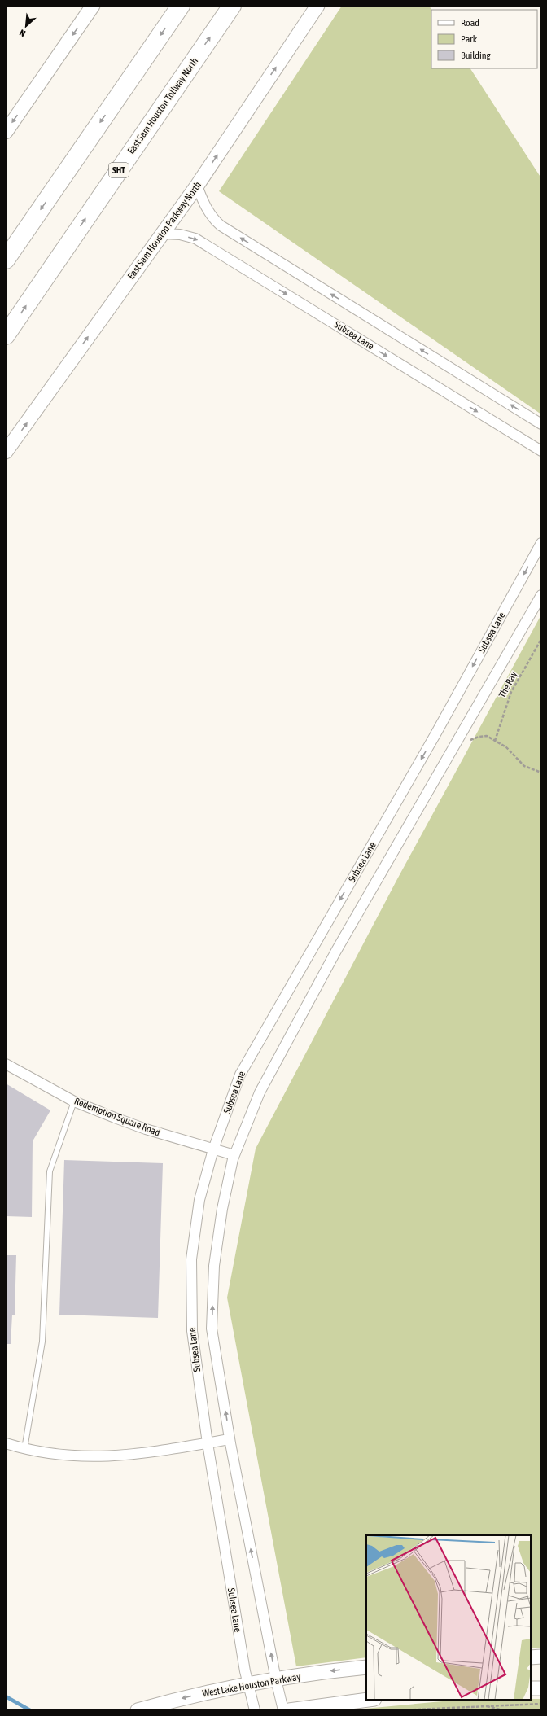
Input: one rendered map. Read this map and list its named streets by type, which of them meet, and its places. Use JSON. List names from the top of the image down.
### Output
{
  "streets": {
    "highway": ["East Sam Houston Tollway North", "SHT"],
    "main road": ["East Sam Houston Parkway North", "West Lake Houston Parkway"],
    "street": ["Subsea Lane", "Redemption Square Road"],
    "path": ["The Ray"]
  },
  "crossings": [
    ["East Sam Houston Parkway North", "Subsea Lane"],
    ["Subsea Lane", "Redemption Square Road"],
    ["Subsea Lane", "West Lake Houston Parkway"]
  ],
  "one_way": ["East Sam Houston Parkway North"],
  "legend": ["Road", "Park", "Building"],
  "north": "bottom left"
}
